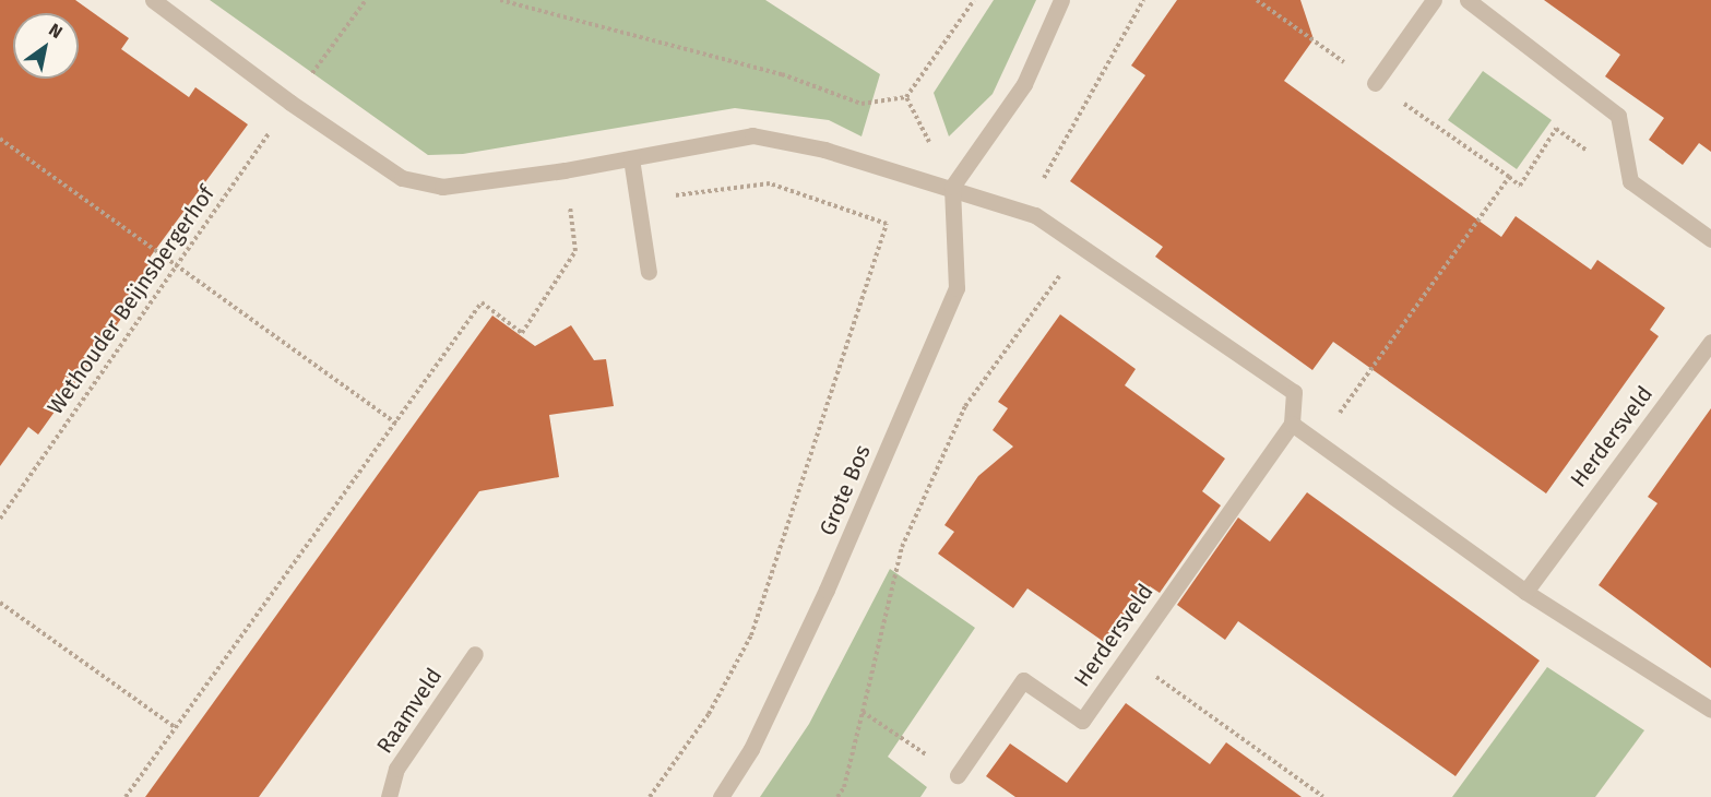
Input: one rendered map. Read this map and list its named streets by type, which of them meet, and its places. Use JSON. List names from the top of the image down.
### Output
{
  "streets": {
    "street": ["Herdersveld", "Grote Bos", "Raamveld"],
    "path": ["Wethouder Beijnsbergerhof"]
  },
  "north": "top right"
}
